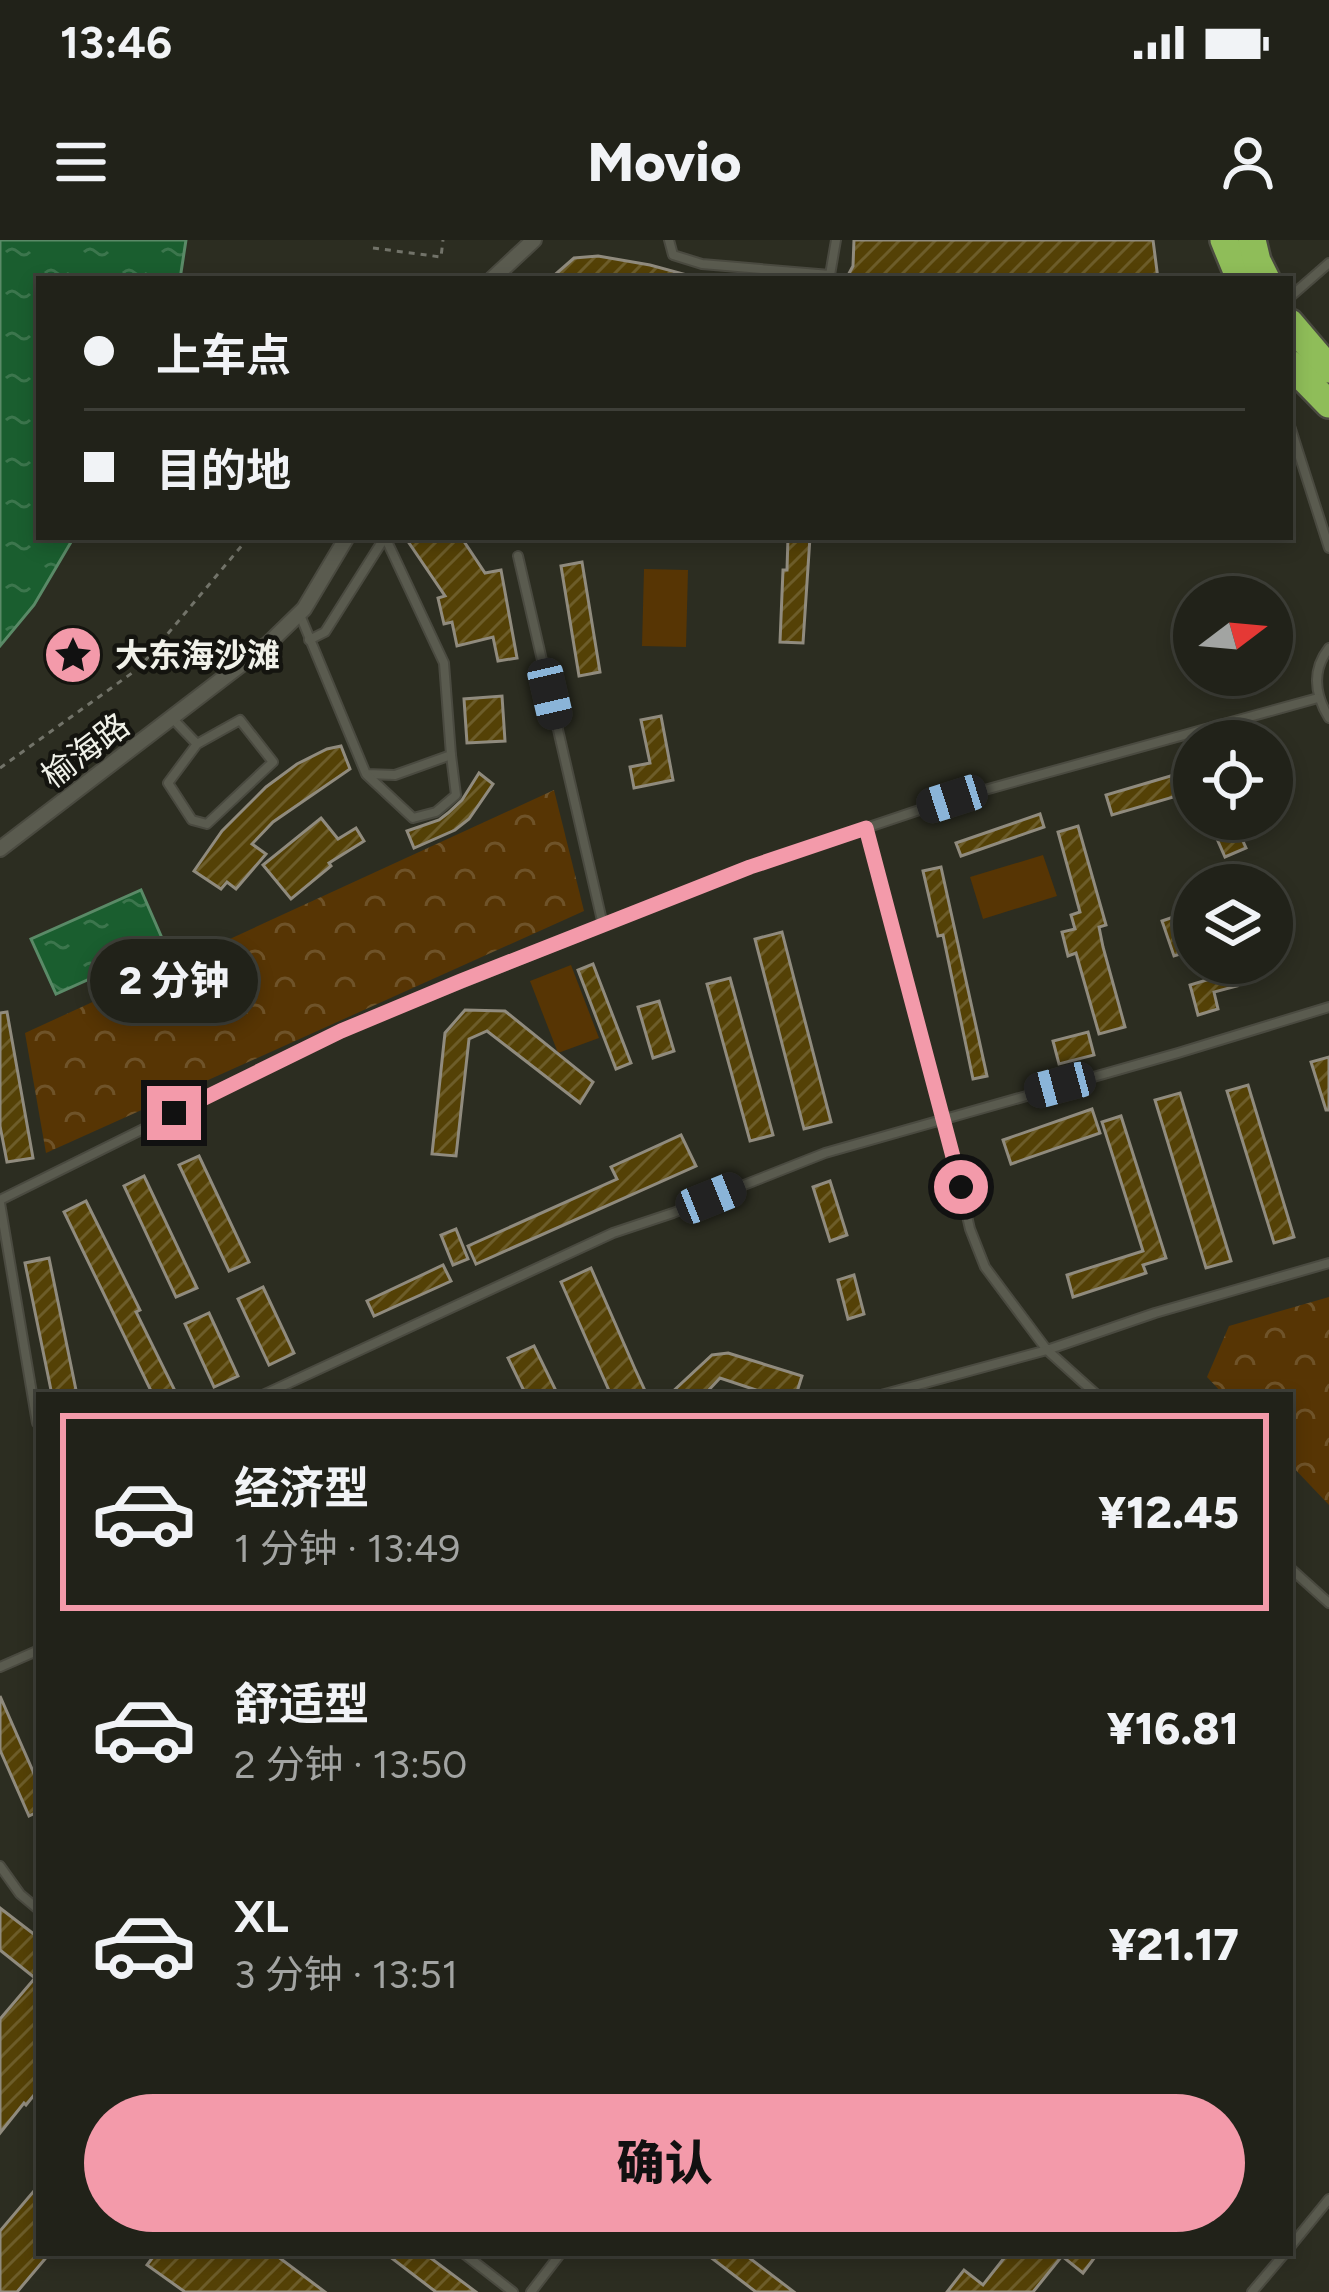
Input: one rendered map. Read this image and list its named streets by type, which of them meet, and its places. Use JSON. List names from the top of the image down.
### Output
{
  "streets": {
    "street": ["榆海路"]
  },
  "places": {
    "place": ["大东海沙滩"]
  },
  "north": "right",
  "page": {
    "status": "13:46",
    "header": "Movio",
    "banner": ["上车点", "目的地"],
    "bubble": "2 分钟",
    "list": [
      {
        "name": "经济型",
        "note": "1 分钟 · 13:49",
        "value": "¥12.45"
      },
      {
        "name": "舒适型",
        "note": "2 分钟 · 13:50",
        "value": "¥16.81"
      },
      {
        "name": "XL",
        "note": "3 分钟 · 13:51",
        "value": "¥21.17"
      }
    ],
    "buttons": "确认"
  }
}
